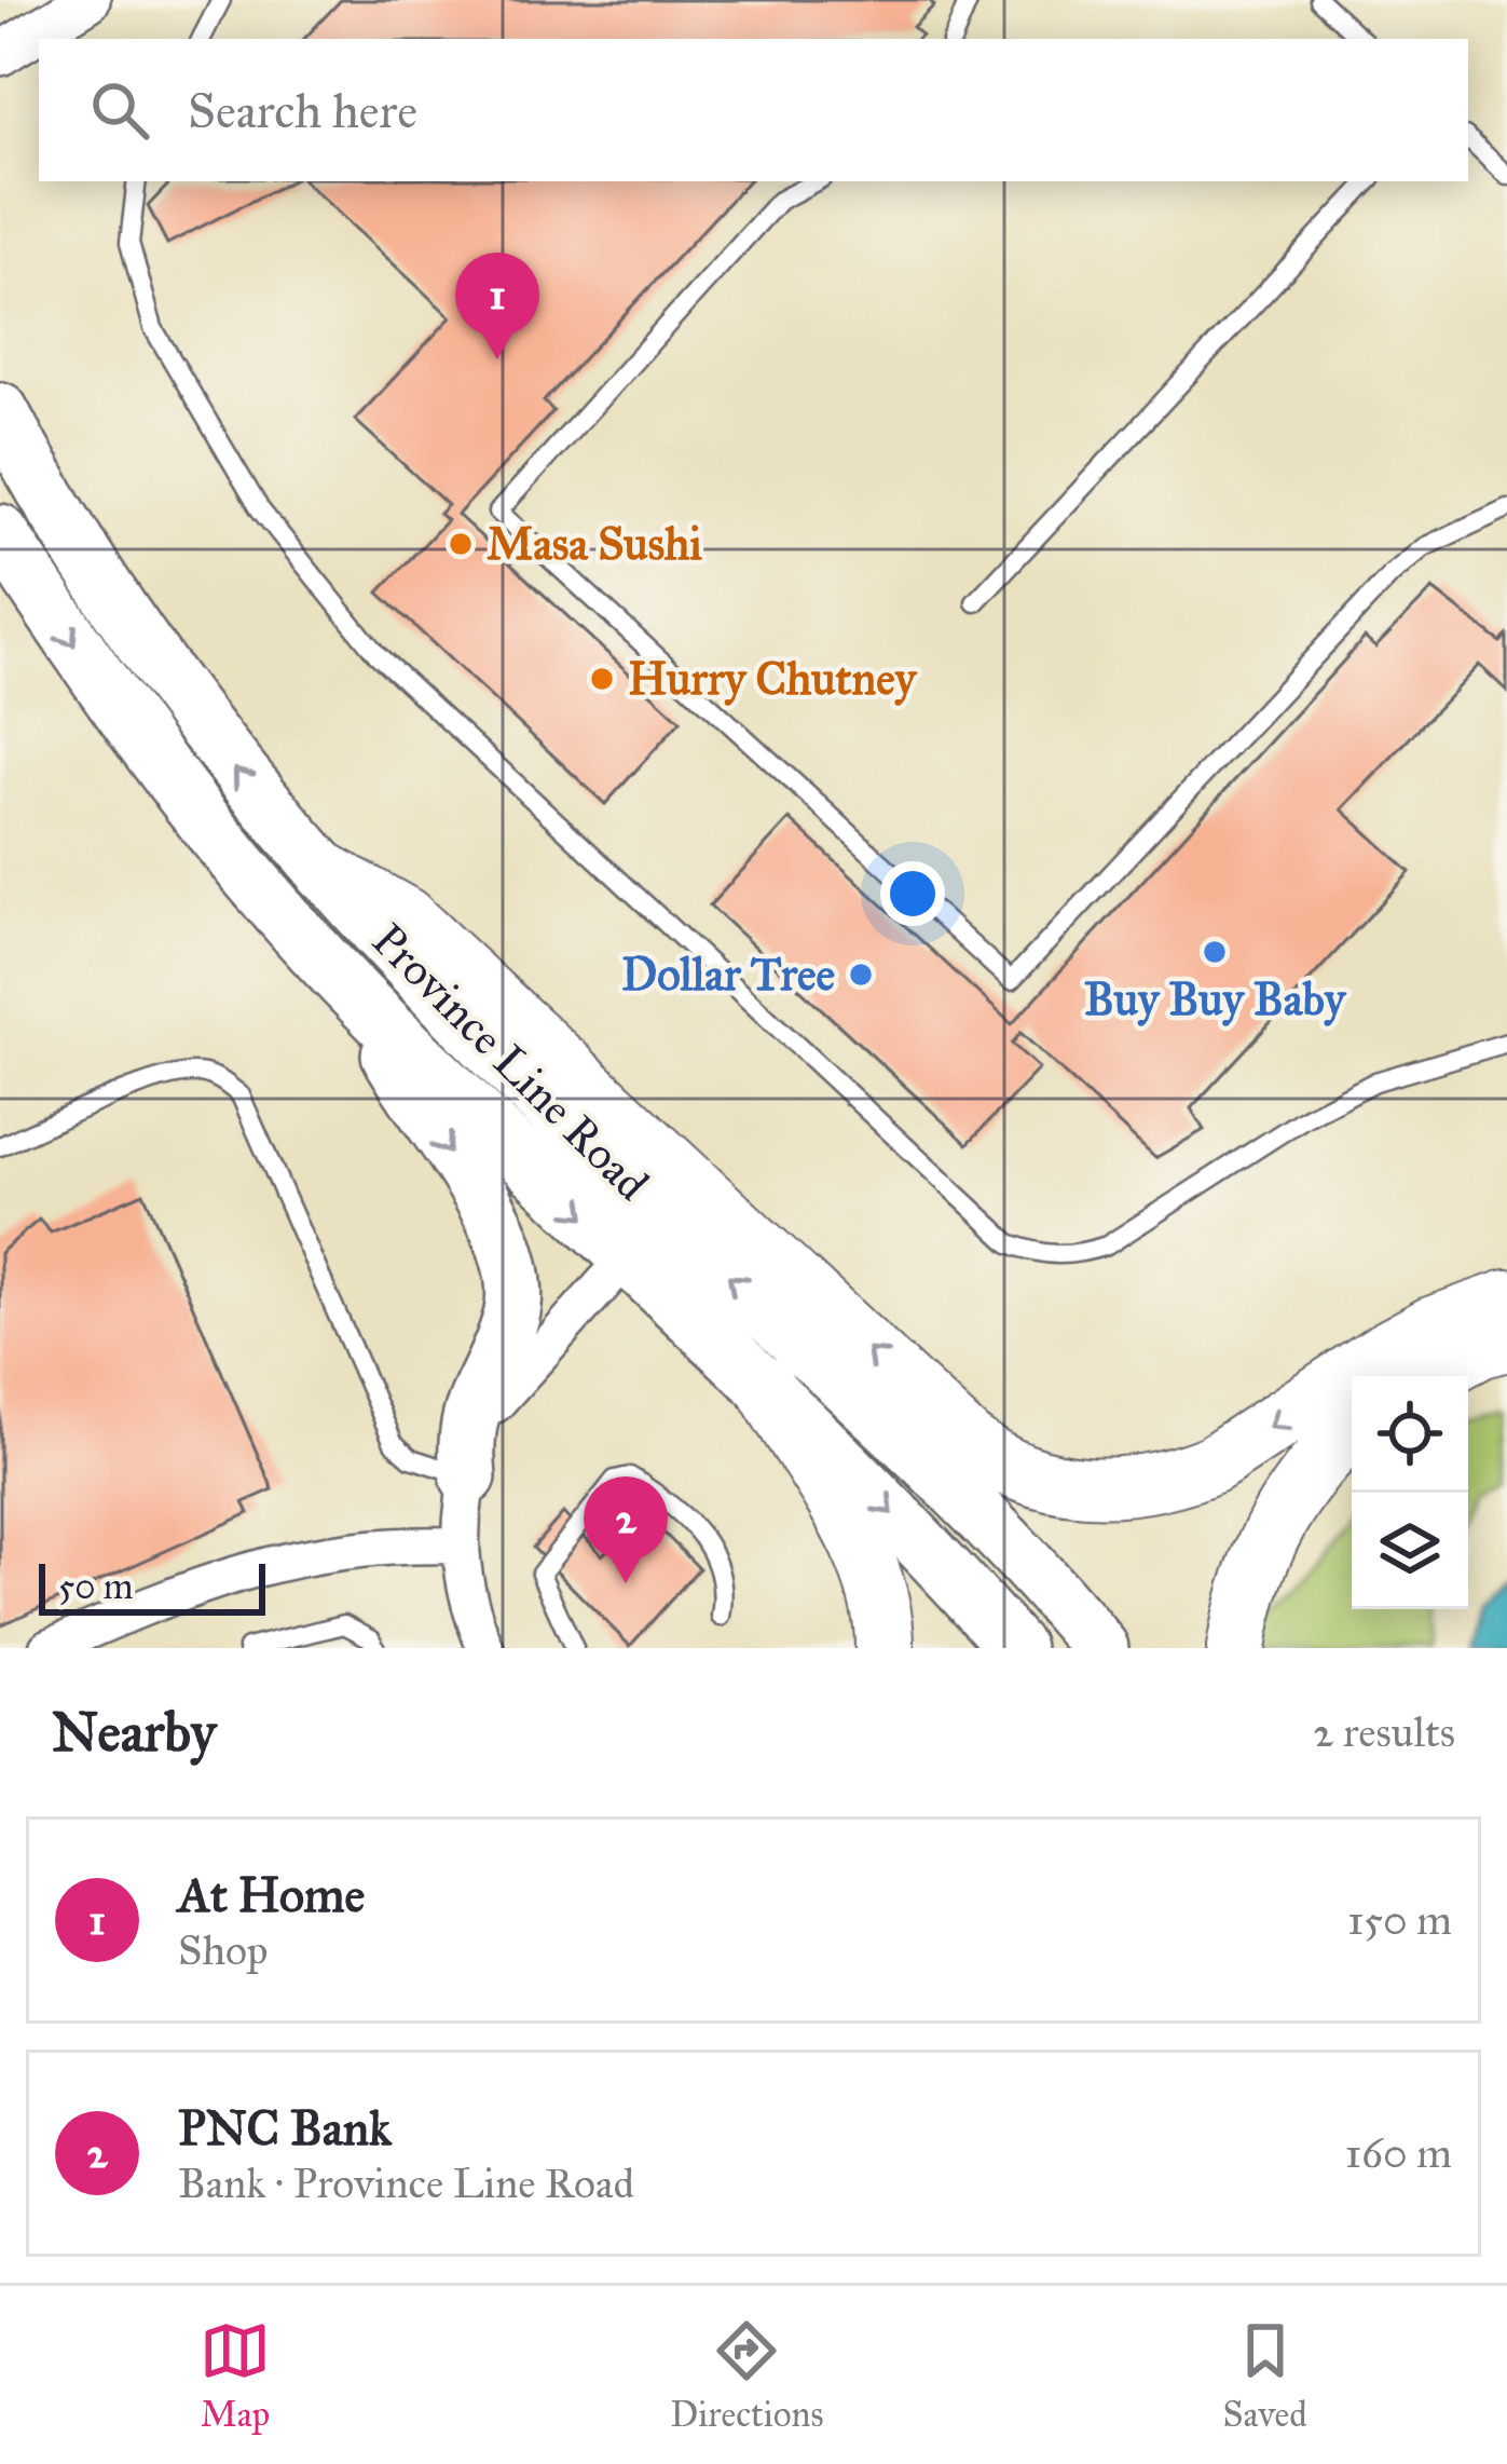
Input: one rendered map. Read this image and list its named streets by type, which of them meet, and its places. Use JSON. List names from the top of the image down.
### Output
{
  "streets": {
    "main road": ["Province Line Road"]
  },
  "places": [
    "Masa Sushi",
    "Hurry Chutney",
    "Buy Buy Baby",
    "Dollar Tree"
  ],
  "scale_bar": "50 m",
  "page": {
    "search": "Search here",
    "pins": ["1", "2"],
    "scale": "50 m",
    "heading": ["Nearby", "2 results"],
    "list": [
      {
        "mark": "1",
        "name": "At Home",
        "note": "Shop",
        "value": "150 m"
      },
      {
        "mark": "2",
        "name": "PNC Bank",
        "note": "Bank · Province Line Road",
        "value": "160 m"
      }
    ],
    "nav": ["Map", "Directions", "Saved"]
  }
}
